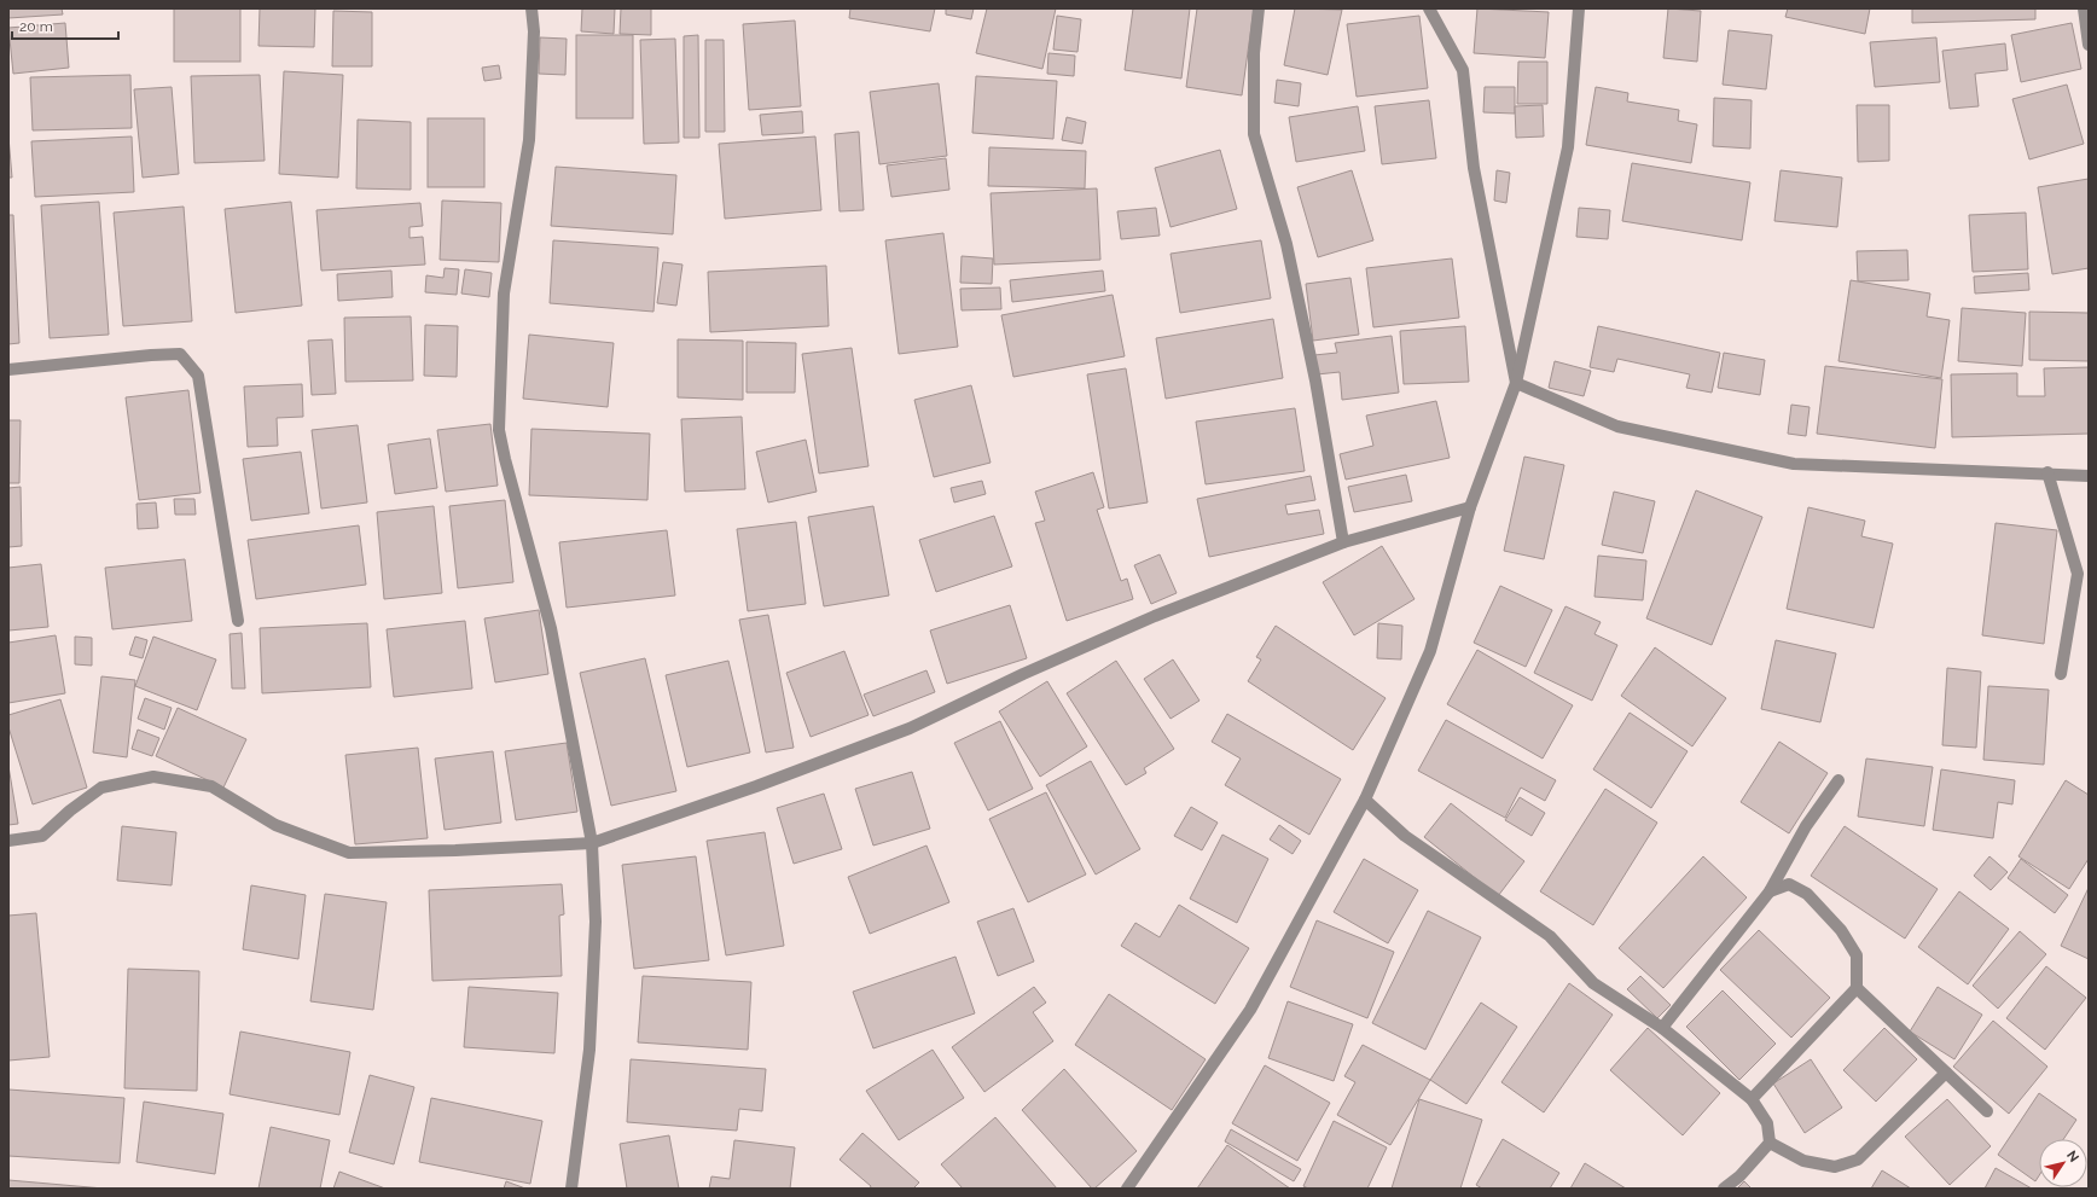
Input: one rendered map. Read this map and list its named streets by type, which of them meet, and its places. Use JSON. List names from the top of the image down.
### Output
{
  "scale_bar": "20 m",
  "north": "top right"
}
